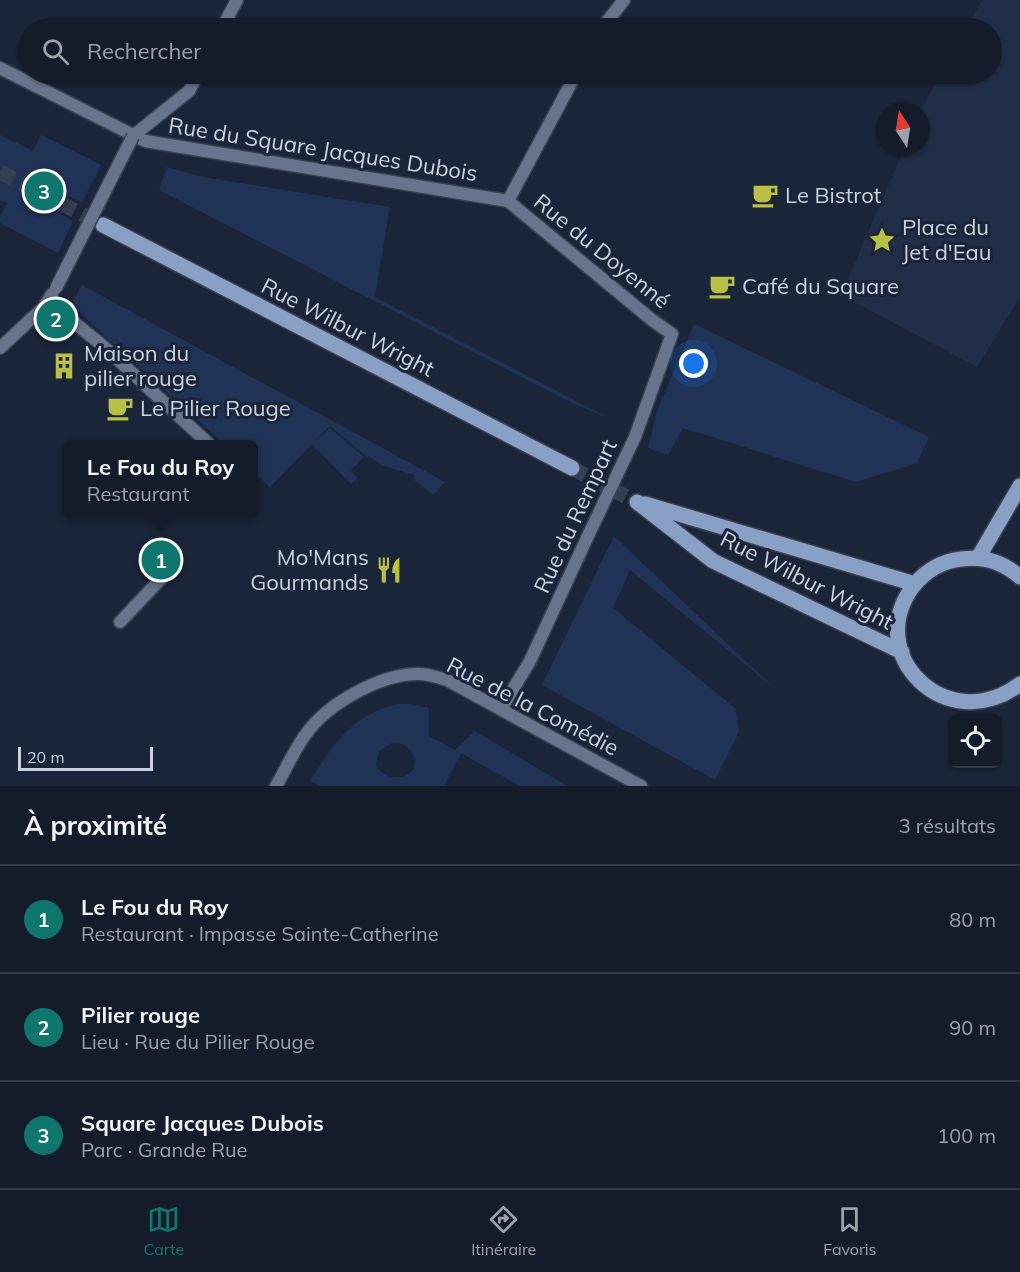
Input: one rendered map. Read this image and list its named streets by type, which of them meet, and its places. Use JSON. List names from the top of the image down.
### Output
{
  "streets": {
    "main road": ["Rue Wilbur Wright"],
    "street": [
      "Rue du Square Jacques Dubois",
      "Rue du Doyenné",
      "Rue du Rempart",
      "Rue de la Comédie"
    ]
  },
  "crossings": [
    ["Rue du Square Jacques Dubois", "Rue du Doyenné"],
    ["Rue du Doyenné", "Rue du Rempart"],
    ["Rue du Rempart", "Rue de la Comédie"]
  ],
  "places": {
    "cafe": ["Le Bistrot", "Café du Square", "Le Pilier Rouge"],
    "place": ["Place du Jet d'Eau"],
    "building": ["Maison du pilier rouge"],
    "restaurant": ["Mo'Mans Gourmands"]
  },
  "scale_bar": "20 m",
  "north": "top",
  "page": {
    "search": "Rechercher",
    "pins": ["3", "2", "1"],
    "popup": ["Le Fou du Roy", "Restaurant"],
    "scale": "20 m",
    "heading": ["À proximité", "3 résultats"],
    "list": [
      {
        "mark": "1",
        "name": "Le Fou du Roy",
        "note": "Restaurant · Impasse Sainte-Catherine",
        "value": "80 m"
      },
      {
        "mark": "2",
        "name": "Pilier rouge",
        "note": "Lieu · Rue du Pilier Rouge",
        "value": "90 m"
      },
      {
        "mark": "3",
        "name": "Square Jacques Dubois",
        "note": "Parc · Grande Rue",
        "value": "100 m"
      }
    ],
    "nav": ["Carte", "Itinéraire", "Favoris"]
  }
}
